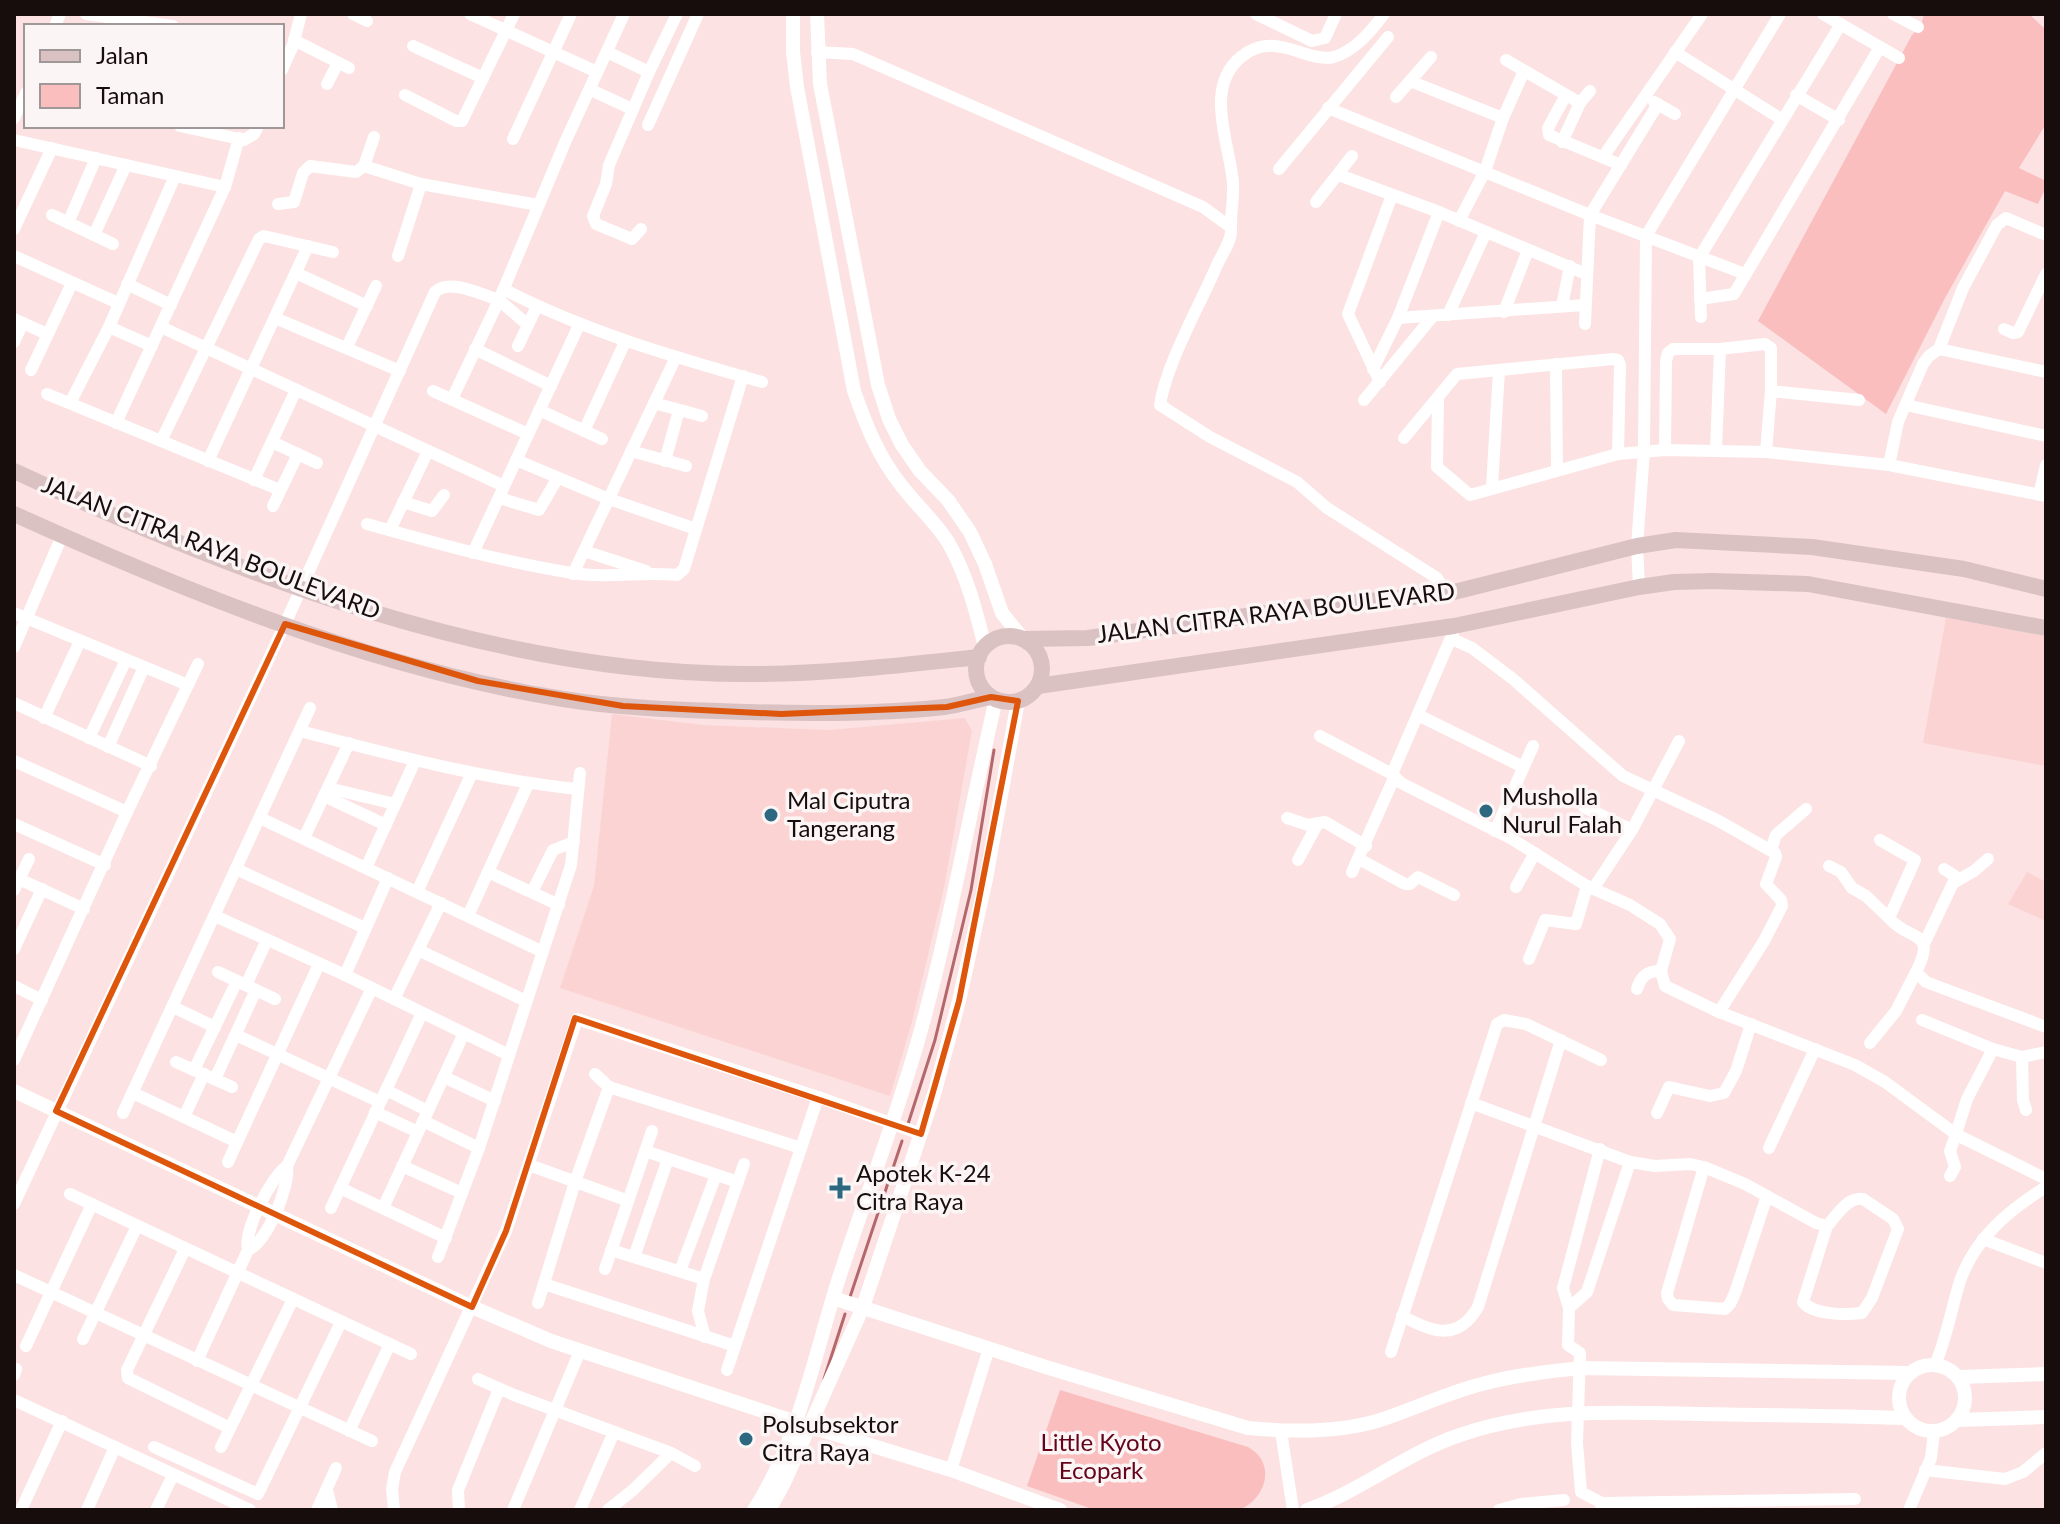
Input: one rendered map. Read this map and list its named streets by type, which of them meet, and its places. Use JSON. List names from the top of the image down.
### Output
{
  "streets": {
    "main road": ["JALAN CITRA RAYA BOULEVARD"]
  },
  "parks": ["Little Kyoto Ecopark"],
  "places": {
    "other": ["Musholla Nurul Falah", "Mal Ciputra Tangerang", "Polsubsektor Citra Raya"],
    "health": ["Apotek K-24 Citra Raya"]
  },
  "legend": ["Jalan", "Taman"]
}
